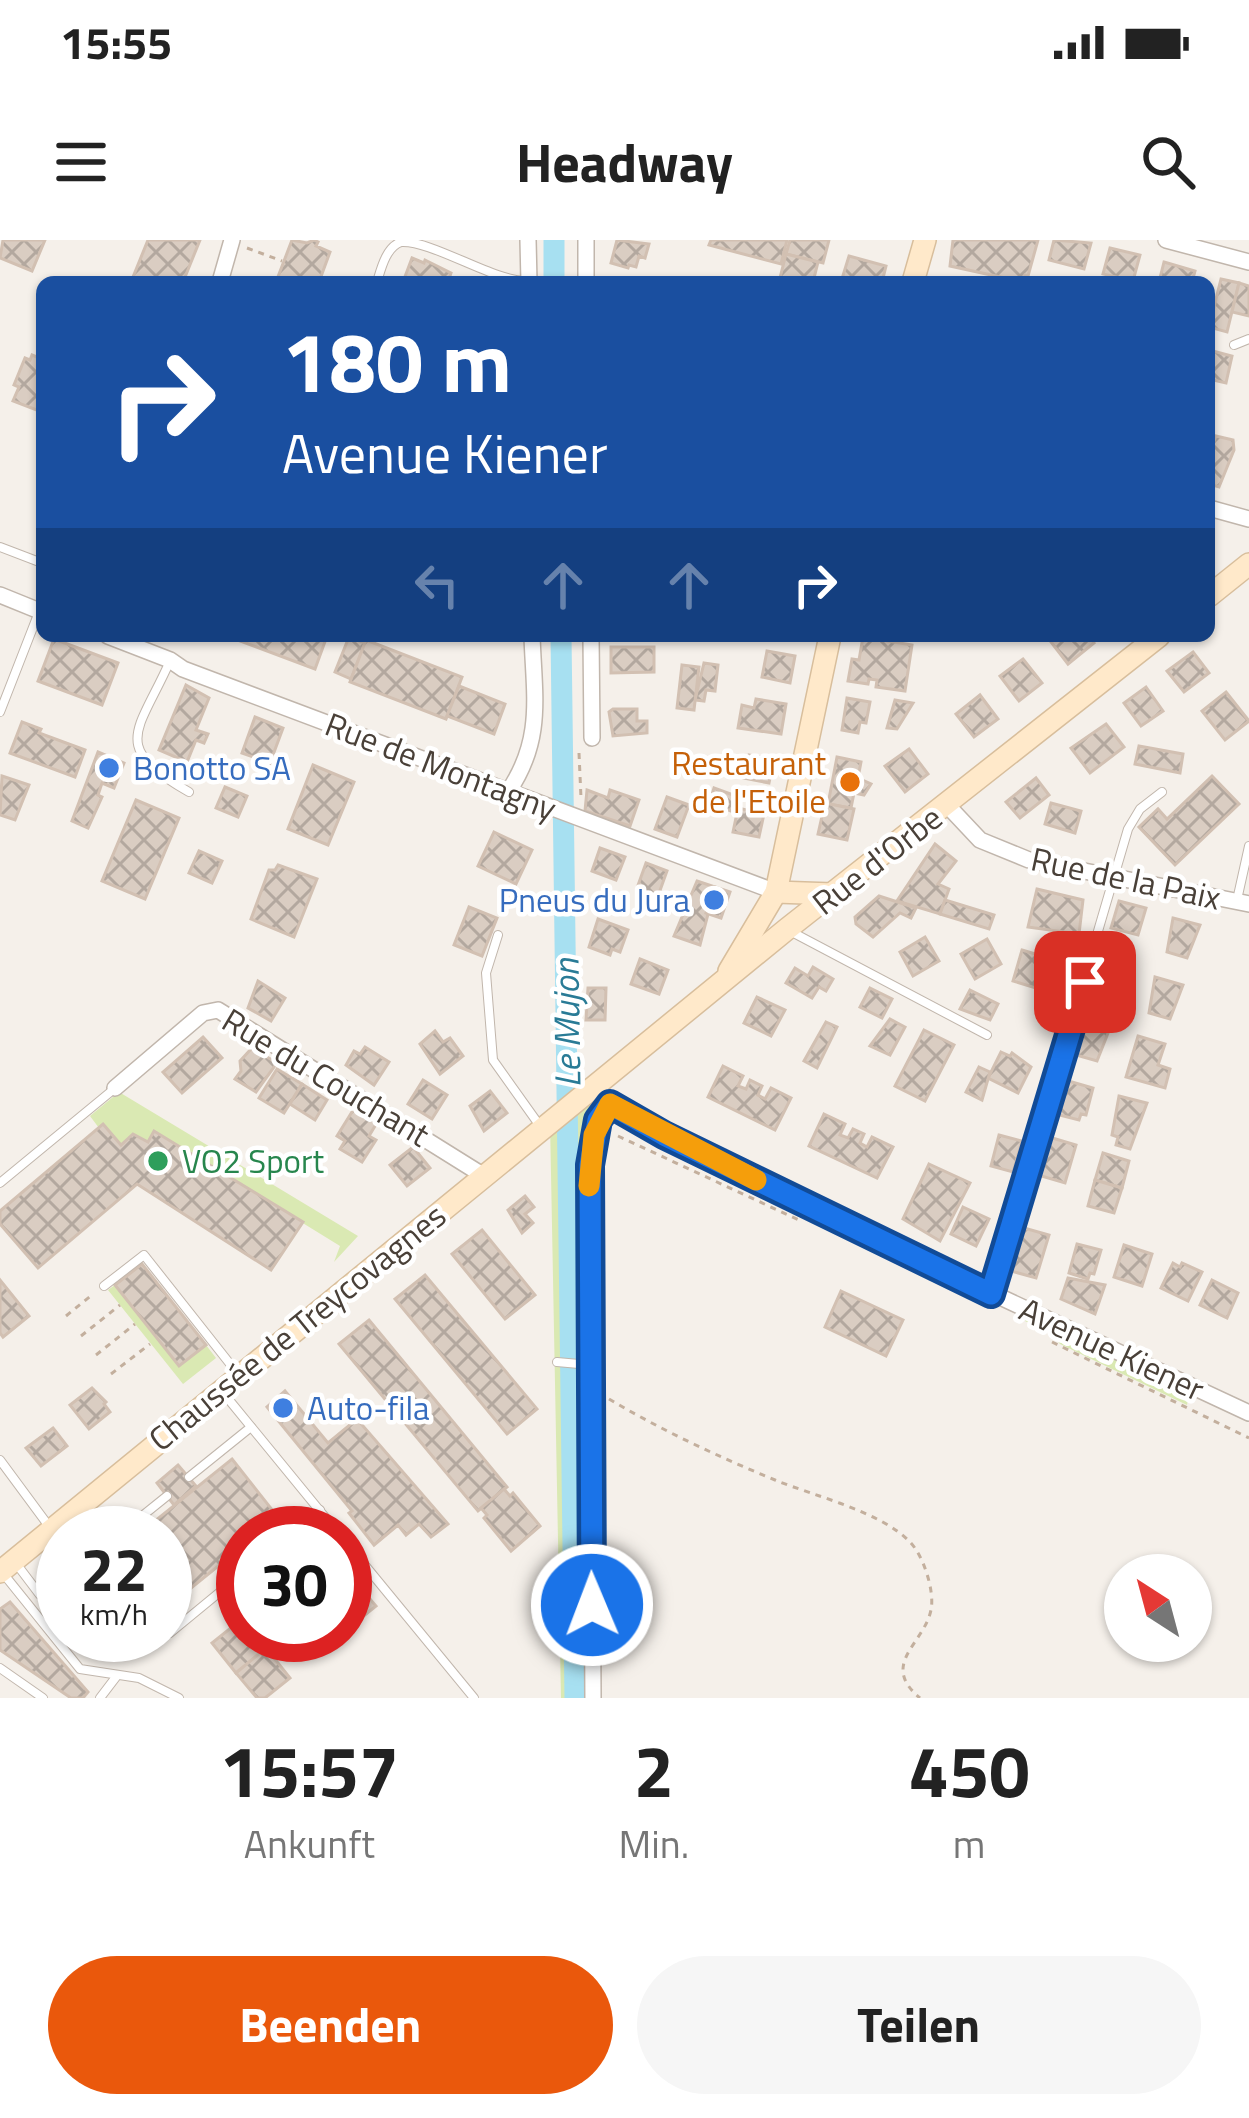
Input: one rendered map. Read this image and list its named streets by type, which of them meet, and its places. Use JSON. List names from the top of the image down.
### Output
{
  "streets": {
    "main road": ["Rue d'Orbe", "Chaussée de Treycovagnes"],
    "street": [
      "Rue de Montagny",
      "Rue de la Paix",
      "Rue du Couchant",
      "Avenue Kiener"
    ]
  },
  "crossings": [
    ["Rue d'Orbe", "Rue de la Paix"],
    ["Rue d'Orbe", "Chaussée de Treycovagnes"],
    ["Rue d'Orbe", "Avenue Kiener"],
    ["Rue du Couchant", "Chaussée de Treycovagnes"],
    ["Chaussée de Treycovagnes", "Avenue Kiener"]
  ],
  "water": ["Le Mujon"],
  "places": [
    "Bonotto SA",
    "Restaurant de l'Etoile",
    "Pneus du Jura",
    "VO2 Sport",
    "Auto-fila"
  ],
  "north": "top left",
  "page": {
    "status": "15:55",
    "header": "Headway",
    "turn": ["180 m", "Avenue Kiener"],
    "speed": "22 km/h",
    "limit": "30",
    "eta": [
      "15:57",
      "Ankunft",
      "2",
      "Min.",
      "450",
      "m"
    ],
    "buttons": ["Beenden", "Teilen"]
  }
}
